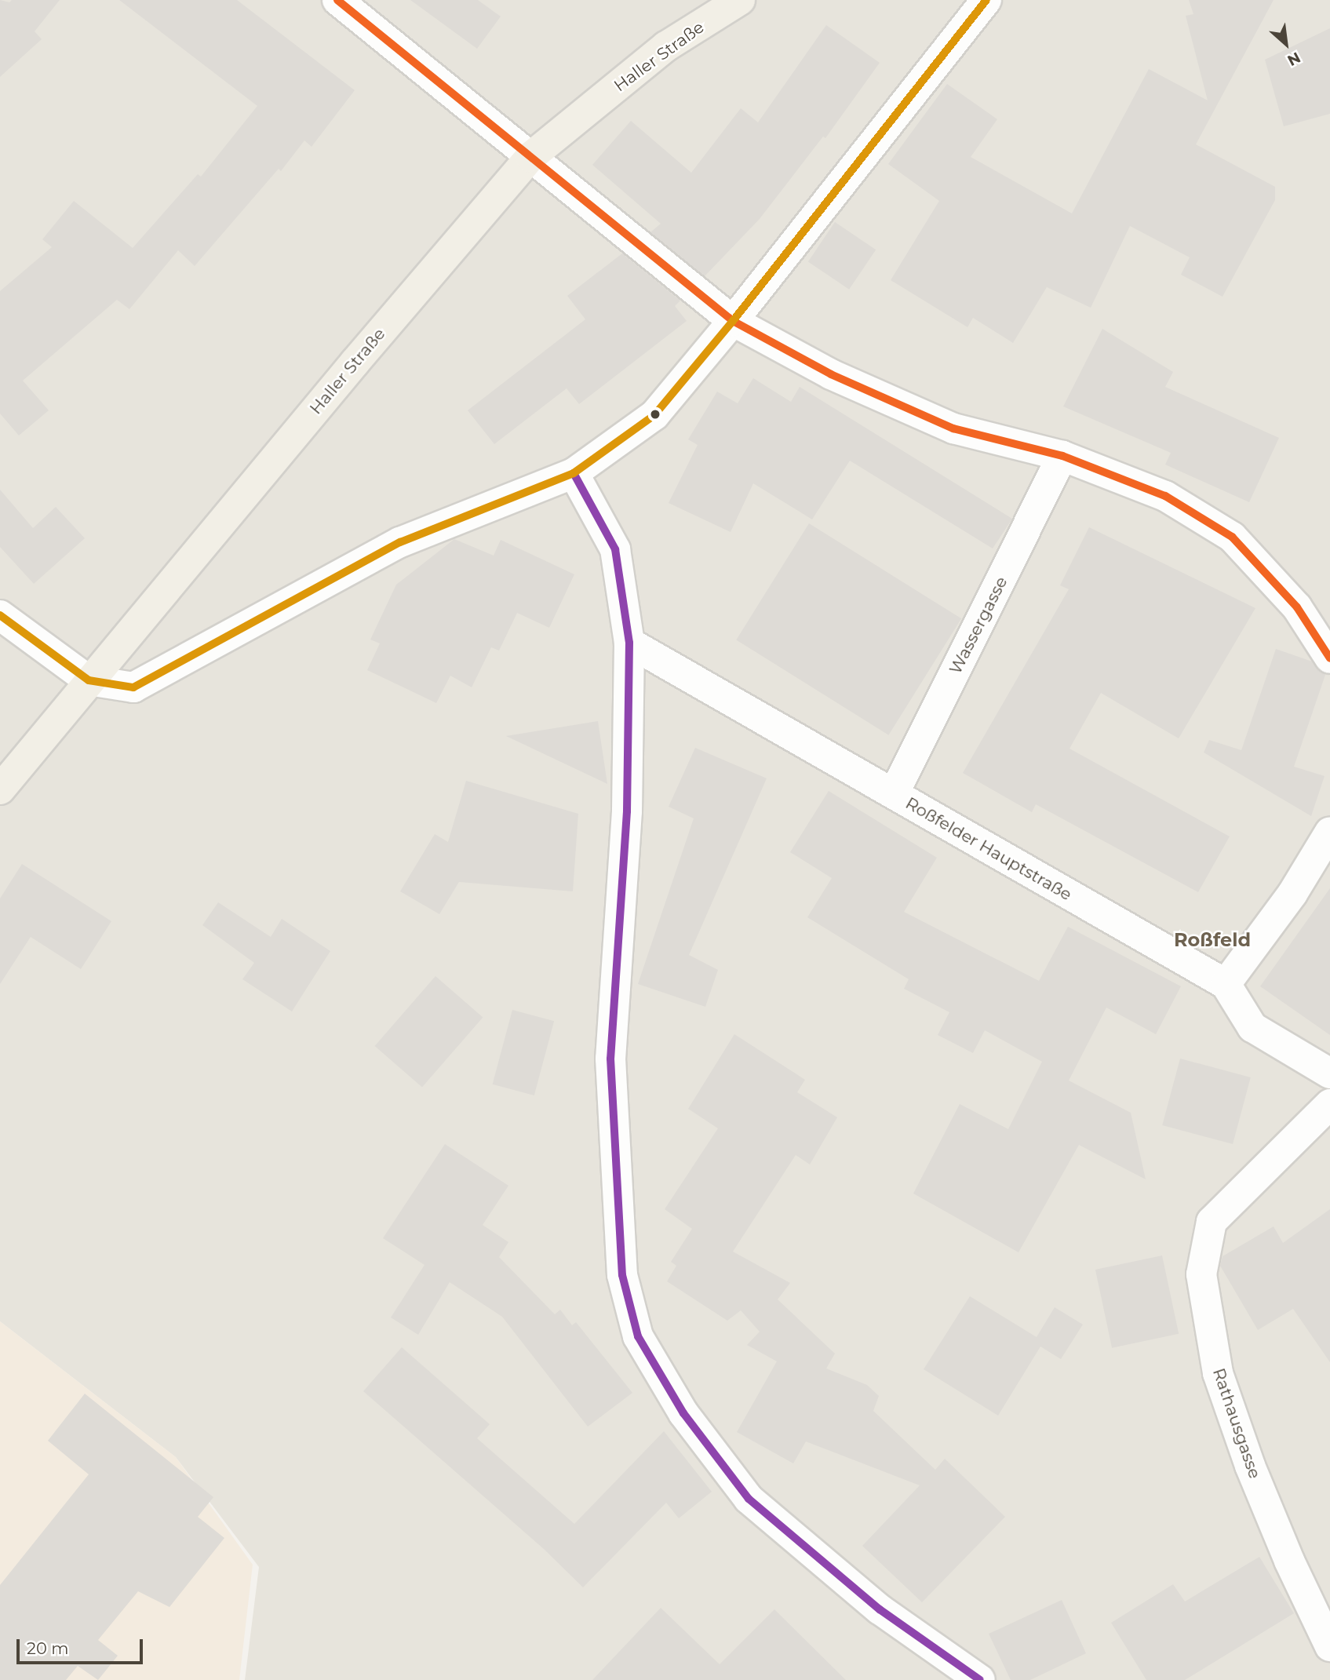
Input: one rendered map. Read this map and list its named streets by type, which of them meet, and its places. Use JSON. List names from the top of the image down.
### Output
{
  "streets": {
    "main road": ["Haller Straße"],
    "street": ["Wassergasse", "Roßfelder Hauptstraße", "Rathausgasse"]
  },
  "crossings": [
    ["Wassergasse", "Roßfelder Hauptstraße"]
  ],
  "districts": ["Roßfeld"],
  "scale_bar": "20 m",
  "north": "bottom right"
}
